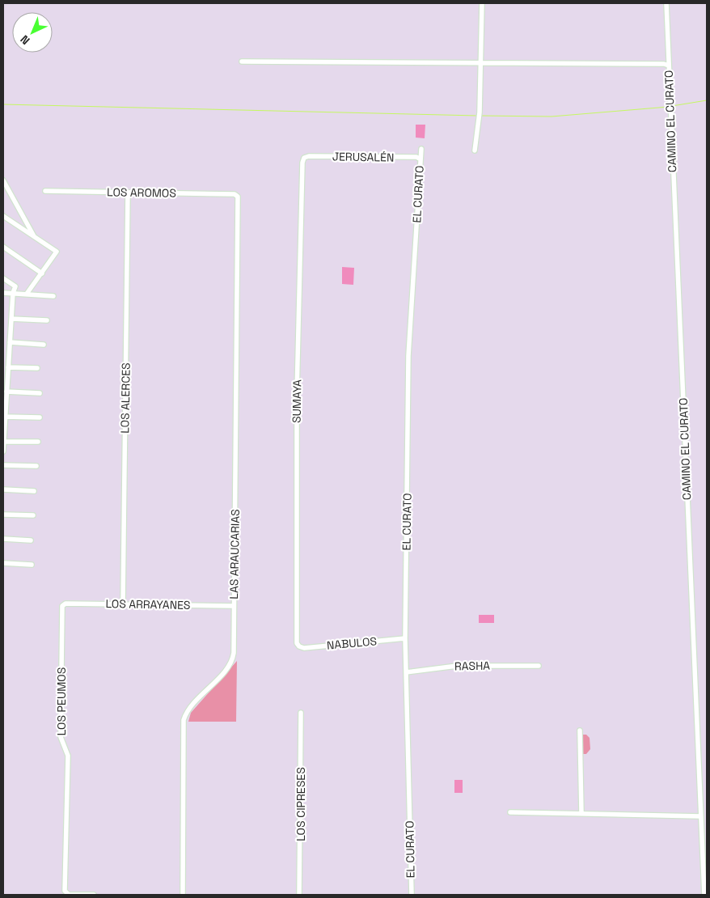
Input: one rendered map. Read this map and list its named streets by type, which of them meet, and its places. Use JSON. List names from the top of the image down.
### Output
{
  "streets": {
    "street": [
      "CAMINO EL CURATO",
      "JERUSALÉN",
      "LOS AROMOS",
      "EL CURATO",
      "LOS ALERCES",
      "SUMAYA",
      "LAS ARAUCARIAS",
      "LOS ARRAYANES",
      "NABULOS",
      "RASHA",
      "LOS PEUMOS",
      "LOS CIPRESES"
    ]
  },
  "crossings": [
    ["JERUSALÉN", "EL CURATO"],
    ["JERUSALÉN", "SUMAYA"],
    ["LOS AROMOS", "LOS ALERCES"],
    ["LOS AROMOS", "LAS ARAUCARIAS"],
    ["EL CURATO", "NABULOS"],
    ["EL CURATO", "RASHA"],
    ["LOS ALERCES", "LOS ARRAYANES"],
    ["SUMAYA", "NABULOS"],
    ["LAS ARAUCARIAS", "LOS ARRAYANES"],
    ["LOS ARRAYANES", "LOS PEUMOS"]
  ],
  "north": "bottom left"
}
